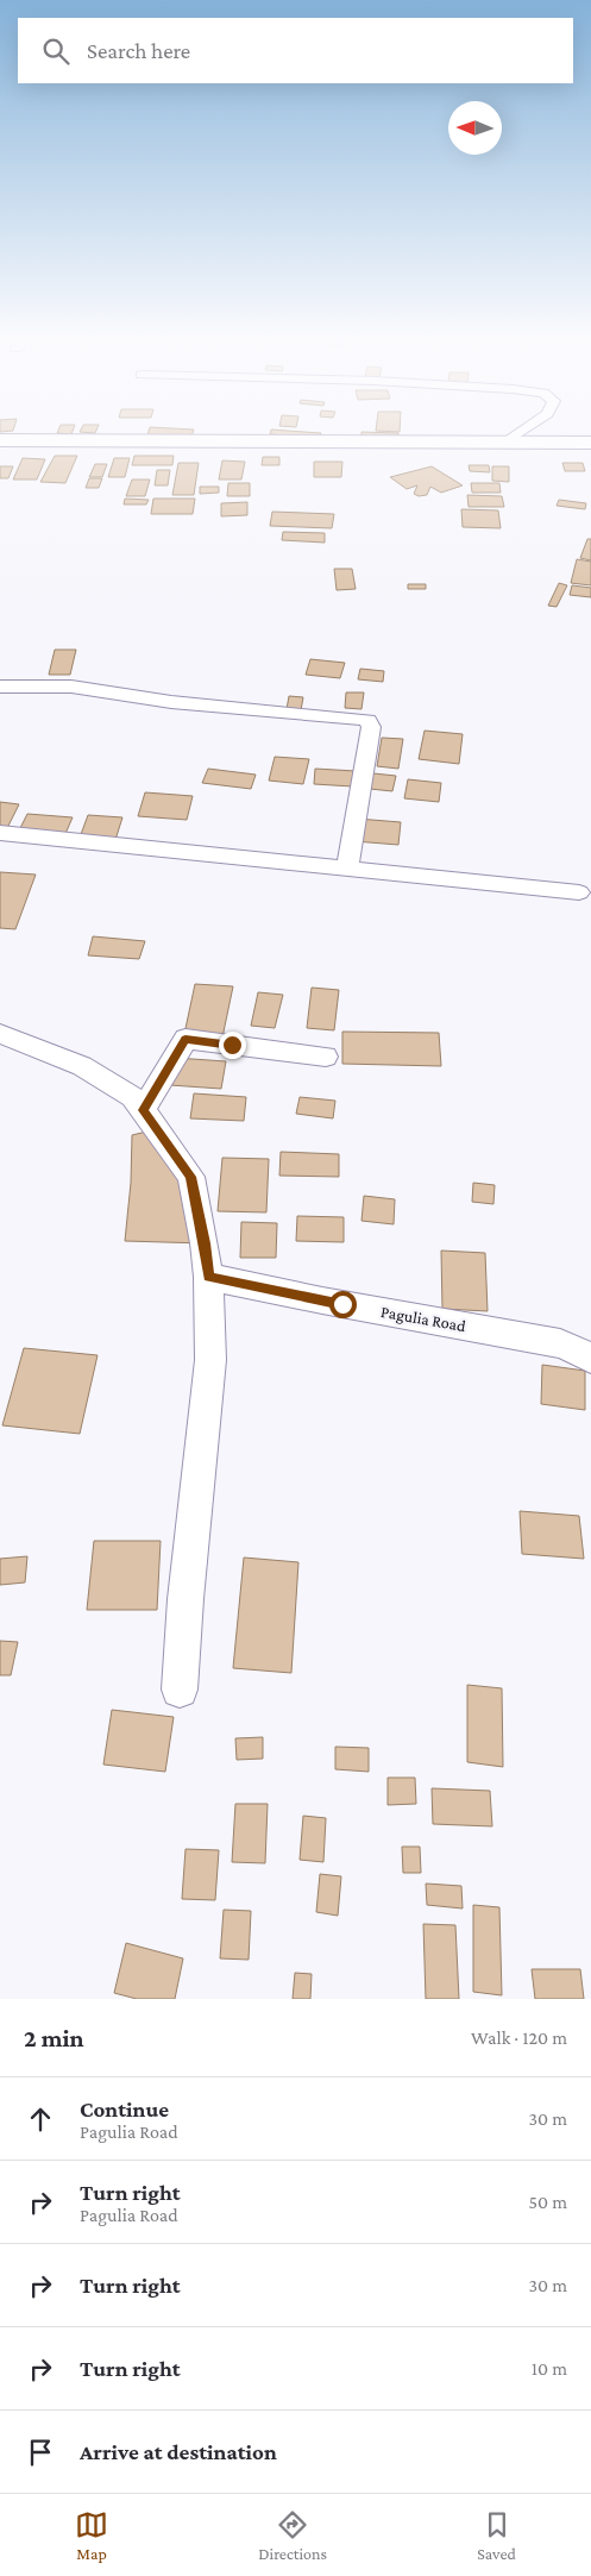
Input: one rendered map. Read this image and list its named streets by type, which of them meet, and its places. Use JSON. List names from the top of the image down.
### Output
{
  "streets": {
    "street": ["Pagulia Road"]
  },
  "north": "left",
  "page": {
    "search": "Search here",
    "heading": ["2 min", "Walk · 120 m"],
    "list": [
      ["Continue", "Pagulia Road", "30 m"],
      ["Turn right", "Pagulia Road", "50 m"],
      ["Turn right", "30 m"],
      ["Turn right", "10 m"],
      "Arrive at destination"
    ],
    "nav": ["Map", "Directions", "Saved"]
  }
}
